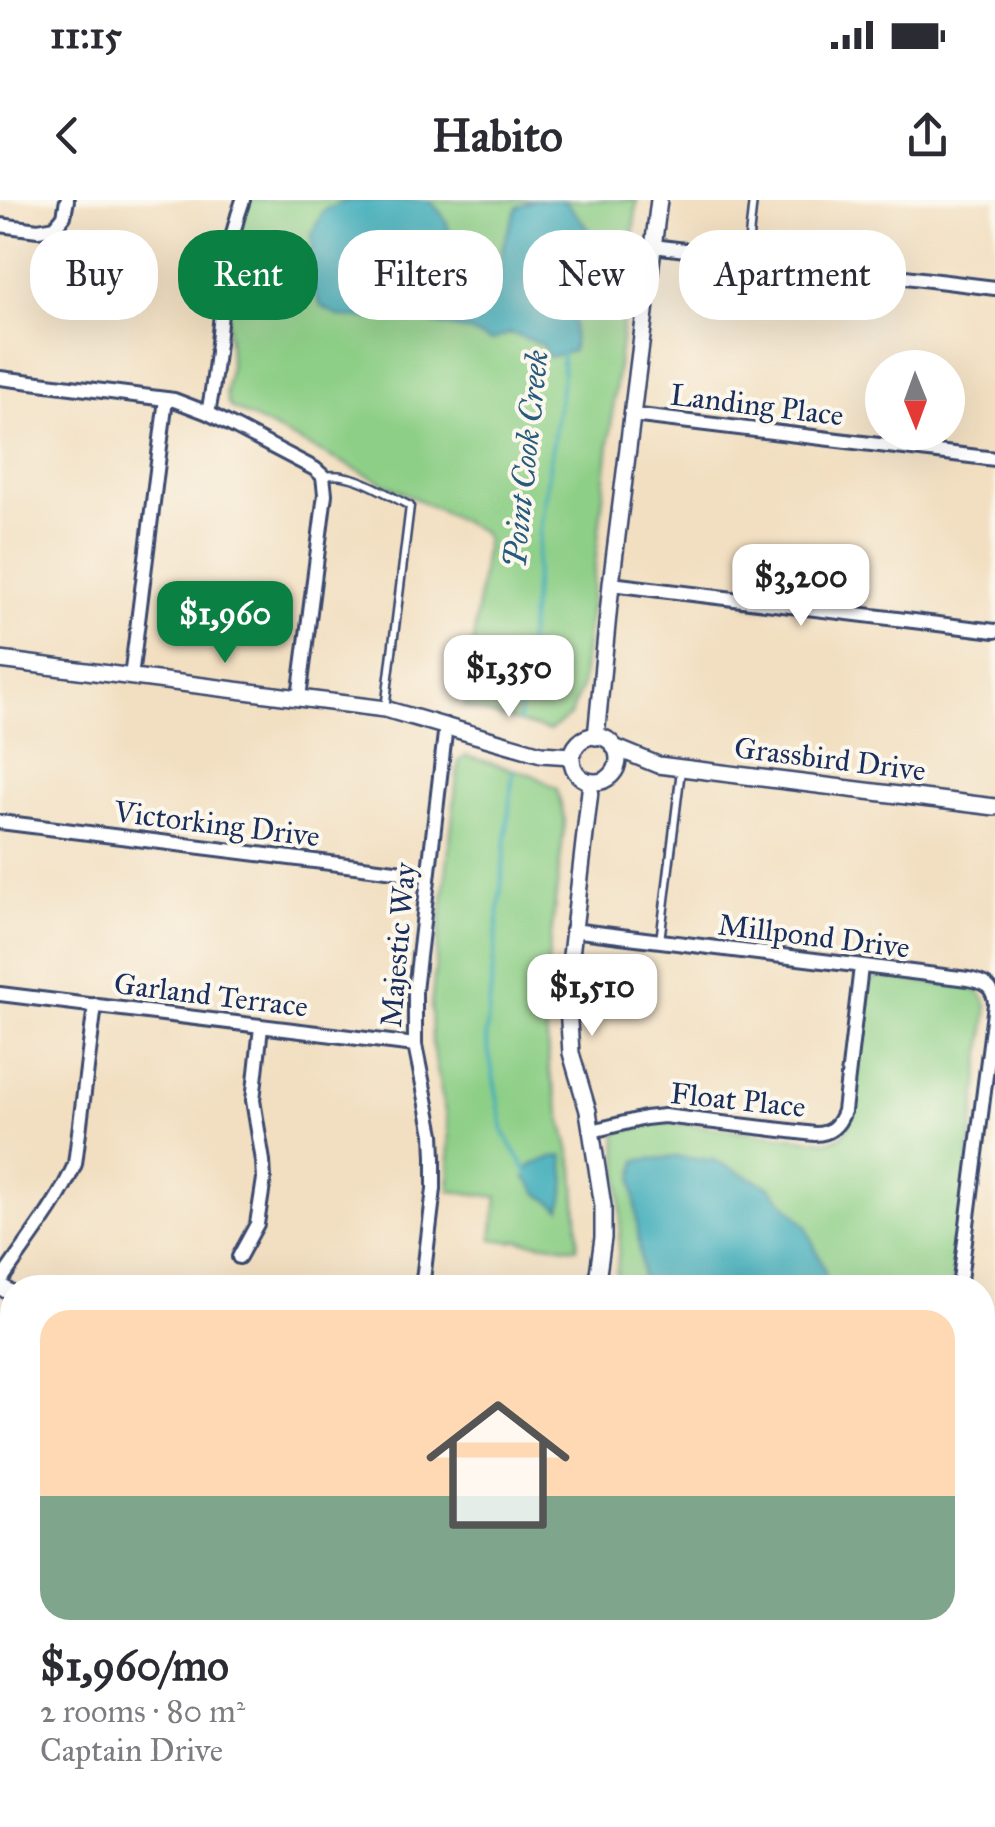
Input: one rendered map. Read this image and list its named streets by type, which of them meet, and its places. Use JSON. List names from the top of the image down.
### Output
{
  "streets": {
    "street": [
      "Landing Place",
      "Grassbird Drive",
      "Victorking Drive",
      "Millpond Drive",
      "Majestic Way",
      "Garland Terrace",
      "Float Place"
    ]
  },
  "crossings": [
    ["Victorking Drive", "Majestic Way"],
    ["Millpond Drive", "Float Place"],
    ["Majestic Way", "Garland Terrace"]
  ],
  "water": ["Point Cook Creek"],
  "north": "bottom",
  "page": {
    "status": "11:15",
    "header": "Habito",
    "chip": [
      "Buy",
      "Rent",
      "Filters",
      "New",
      "Apartment"
    ],
    "price": [
      "$3,200",
      "$1,960",
      "$1,350",
      "$1,510"
    ],
    "list": [
      {
        "name": "$1,960/mo",
        "note": "2 rooms · 80 m² · Captain Drive"
      }
    ]
  }
}
